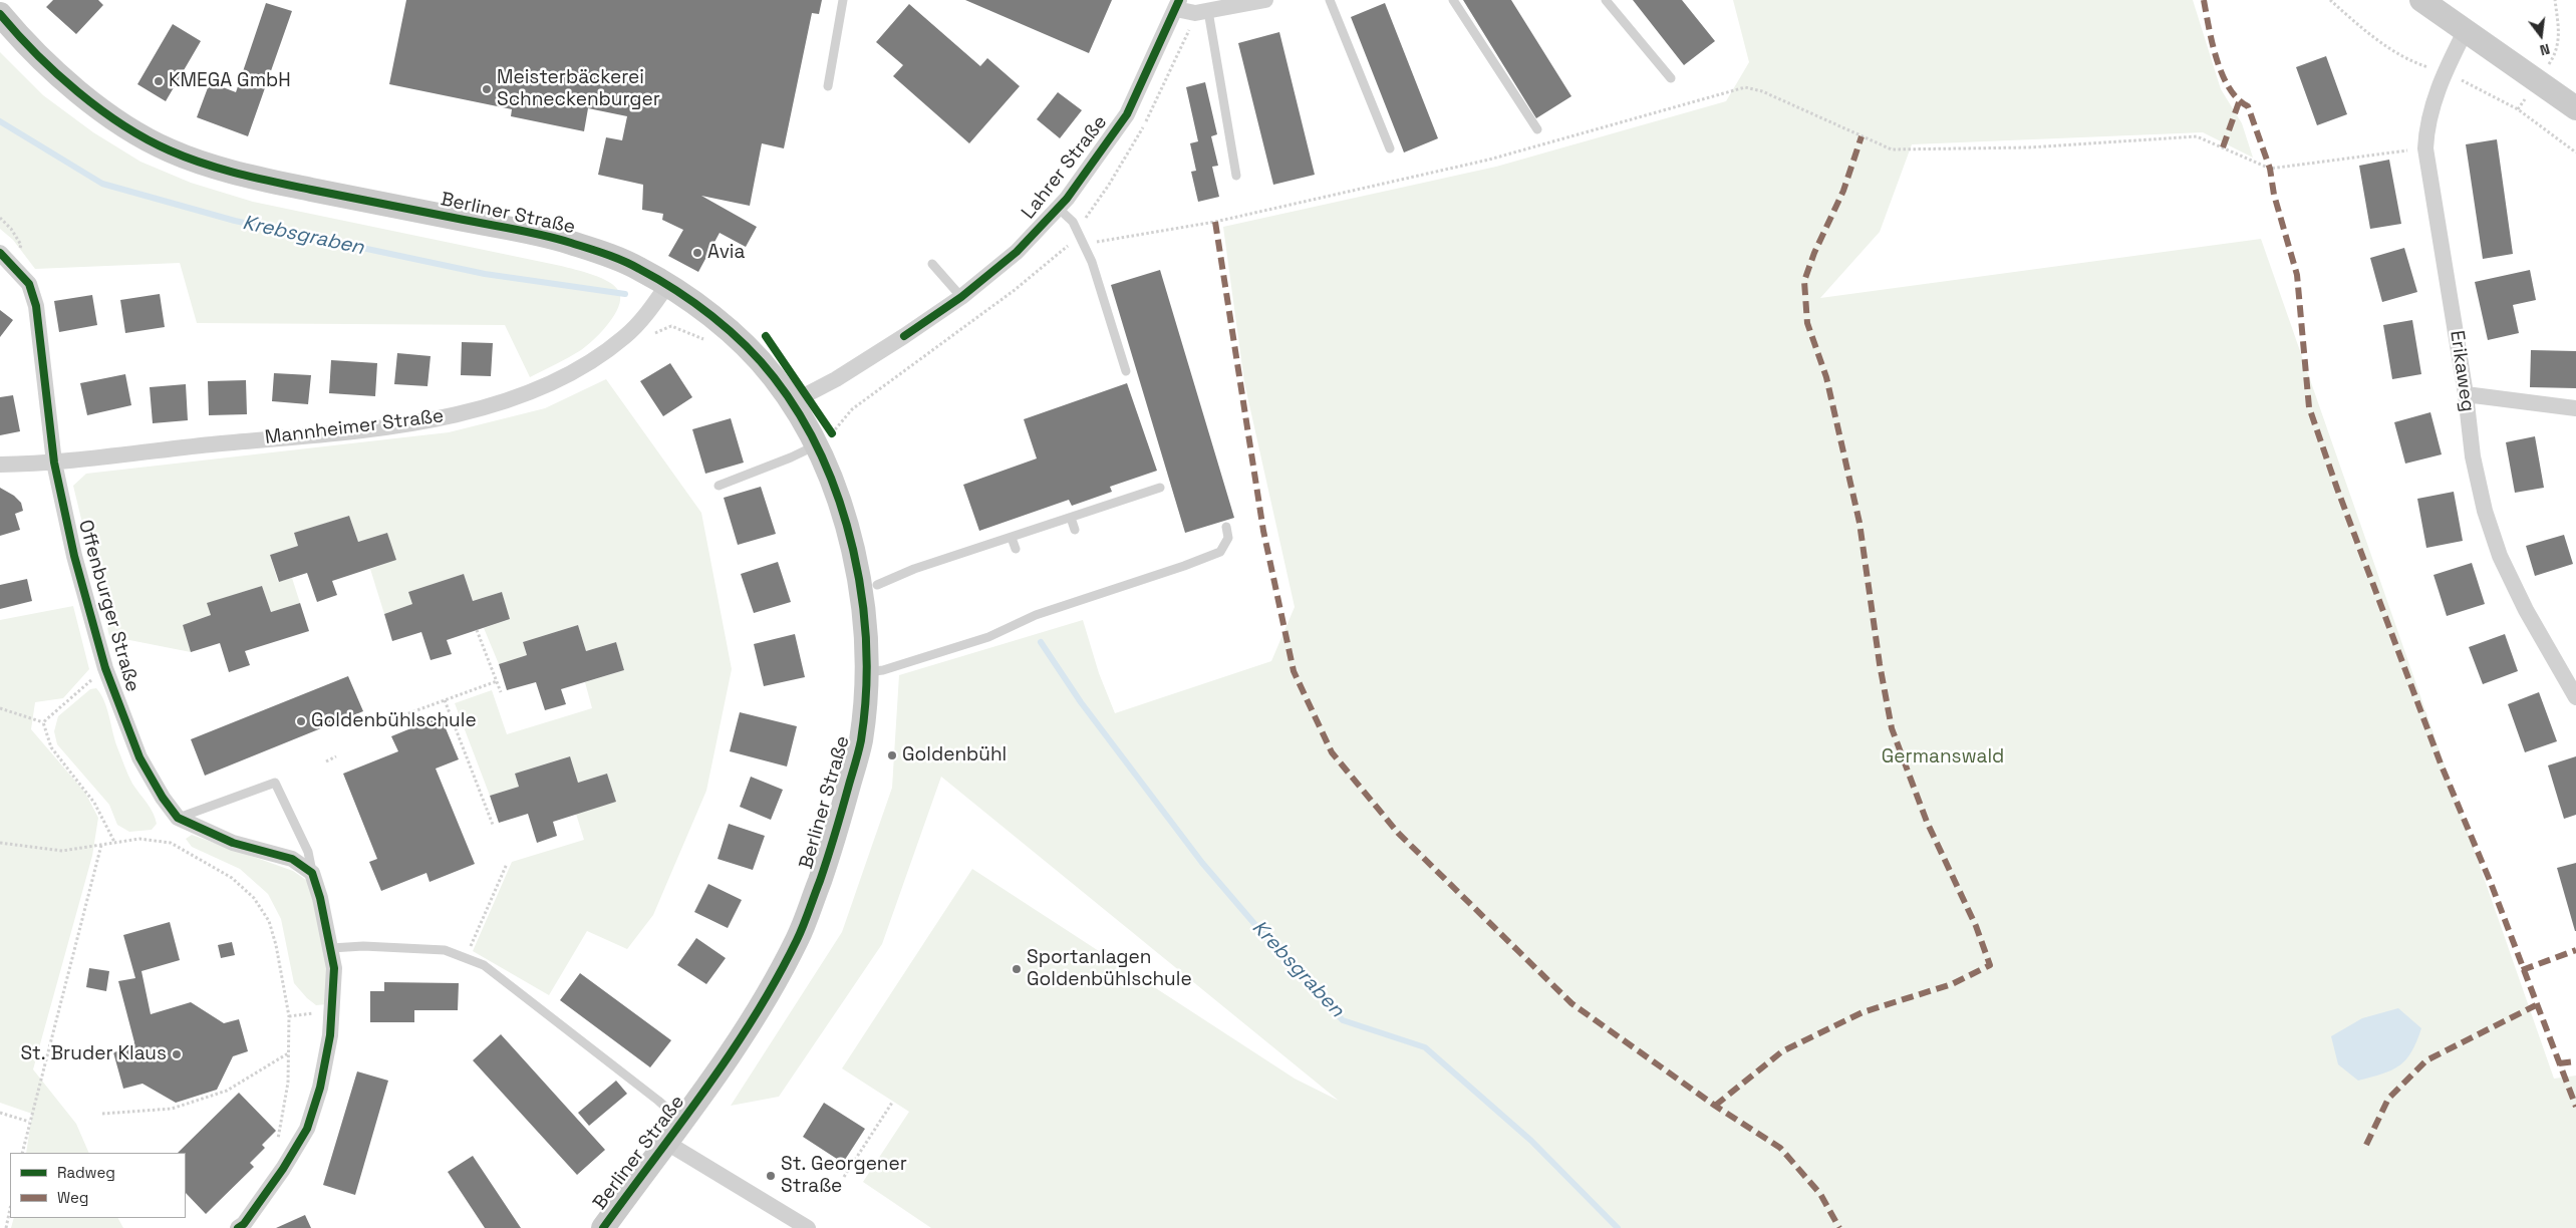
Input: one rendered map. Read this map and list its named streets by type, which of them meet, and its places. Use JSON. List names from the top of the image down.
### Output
{
  "streets": {
    "street": [
      "Lahrer Straße",
      "Berliner Straße",
      "Erikaweg",
      "Mannheimer Straße",
      "Offenburger Straße"
    ]
  },
  "crossings": [
    ["Lahrer Straße", "Berliner Straße"],
    ["Berliner Straße", "Mannheimer Straße"],
    ["Mannheimer Straße", "Offenburger Straße"]
  ],
  "water": ["Krebsgraben"],
  "parks": ["Germanswald"],
  "places": [
    "KMEGA GmbH",
    "Meisterbäckerei Schneckenburger",
    "Avia",
    "Goldenbühlschule",
    "Goldenbühl",
    "Sportanlagen Goldenbühlschule",
    "St. Bruder Klaus",
    "St. Georgener Straße"
  ],
  "legend": ["Radweg", "Weg"],
  "north": "bottom"
}
